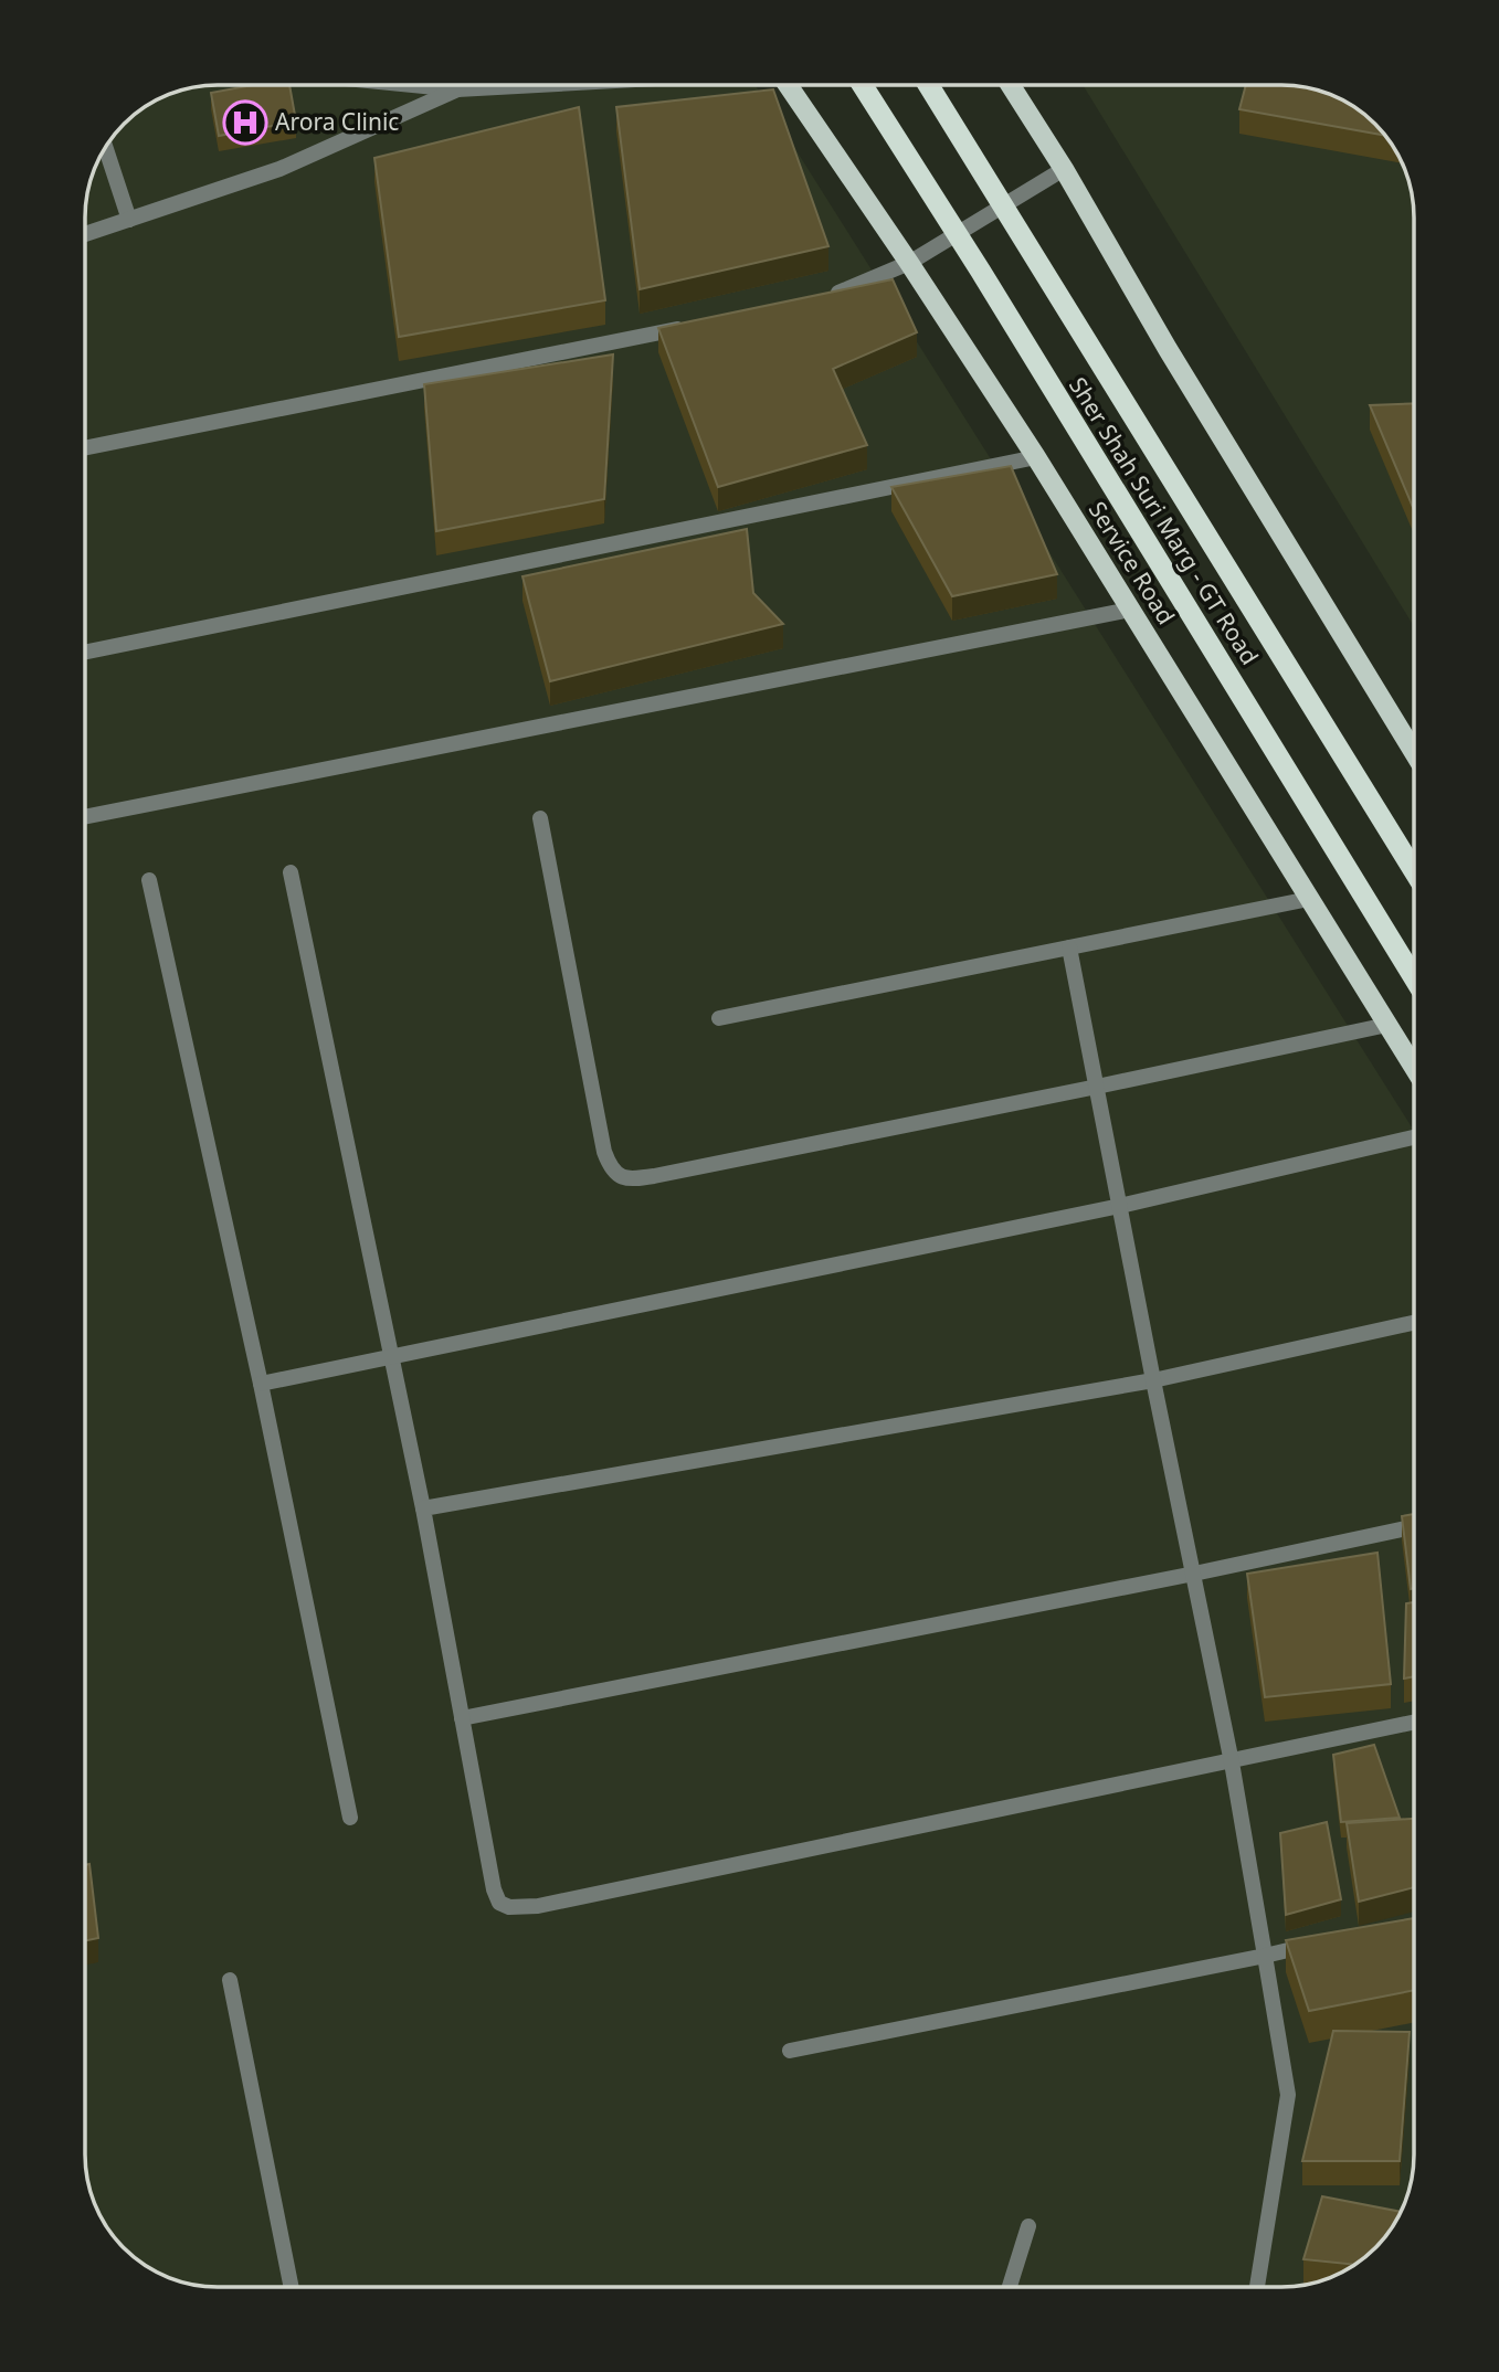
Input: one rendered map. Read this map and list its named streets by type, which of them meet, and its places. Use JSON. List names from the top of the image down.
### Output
{
  "streets": {
    "highway": ["Sher Shah Suri Marg - GT Road"],
    "main road": ["Service Road"]
  },
  "places": {
    "hospital": ["Arora Clinic"]
  }
}
